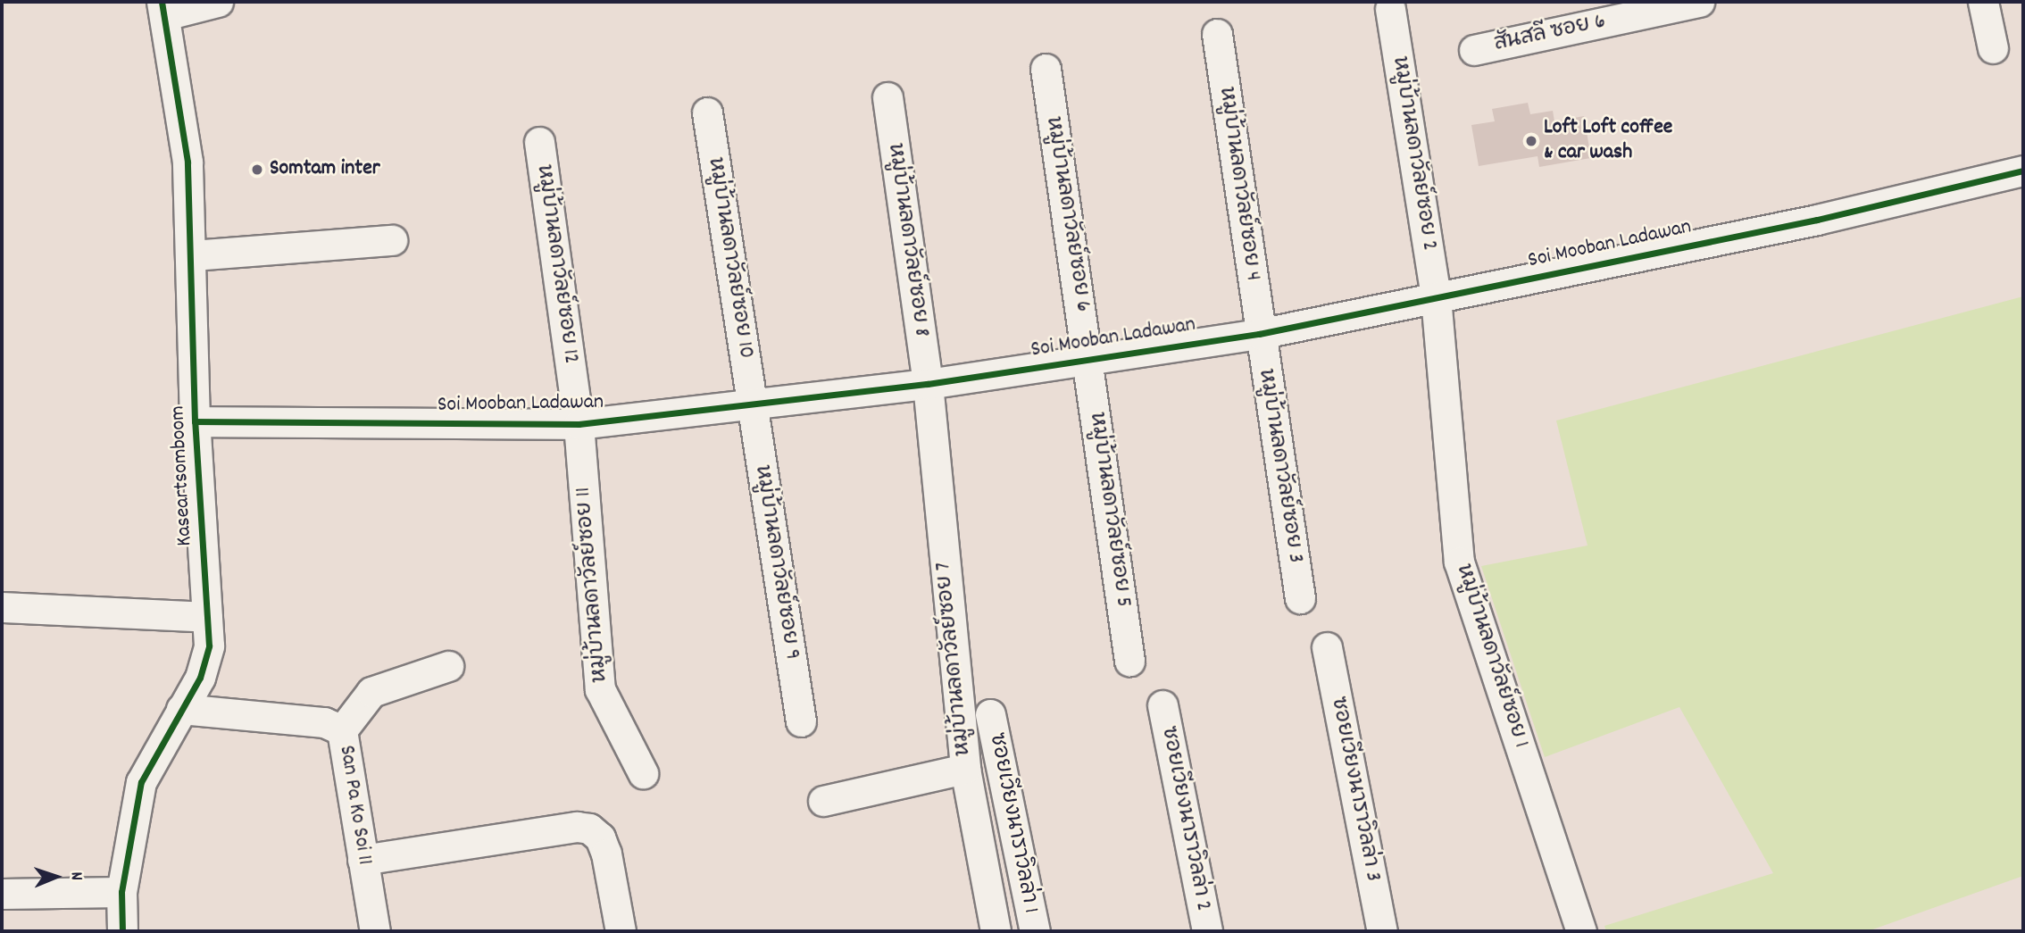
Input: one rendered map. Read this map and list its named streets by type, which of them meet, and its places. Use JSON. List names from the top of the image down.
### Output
{
  "streets": {
    "street": [
      "สันสลี ซอย 6",
      "หมู่บ้านลดาวัลย์ซอย 2",
      "หมู่บ้านลดาวัลย์ซอย 4",
      "หมู่บ้านลดาวัลย์ซอย 6",
      "หมู่บ้านลดาวัลย์ซอย 8",
      "Soi Mooban Ladawan",
      "หมู่บ้านลดาวัลย์ซอย 10",
      "หมู่บ้านลดาวัลย์ซอย 12",
      "หมู่บ้านลดาวัลย์ซอย 3",
      "Kaseartsomboom",
      "หมู่บ้านลดาวัลย์ซอย 5",
      "หมู่บ้านลดาวัลย์ซอย 9",
      "หมู่บ้านลดาวัลย์ซอย 11",
      "หมู่บ้านลดาวัลย์ซอย 1",
      "หมู่บ้านลดาวัลย์ซอย 7",
      "ซอยเวียงนาราวิลล่า 3",
      "San Pa Ko Soi 11",
      "ซอยเวียงนาราวิลล่า 2",
      "ซอยเวียงนาราวิลล่า 1"
    ]
  },
  "crossings": [
    ["หมู่บ้านลดาวัลย์ซอย 2", "Soi Mooban Ladawan"],
    ["หมู่บ้านลดาวัลย์ซอย 2", "หมู่บ้านลดาวัลย์ซอย 1"],
    ["หมู่บ้านลดาวัลย์ซอย 4", "Soi Mooban Ladawan"],
    ["หมู่บ้านลดาวัลย์ซอย 4", "หมู่บ้านลดาวัลย์ซอย 3"],
    ["หมู่บ้านลดาวัลย์ซอย 6", "Soi Mooban Ladawan"],
    ["หมู่บ้านลดาวัลย์ซอย 6", "หมู่บ้านลดาวัลย์ซอย 5"],
    ["หมู่บ้านลดาวัลย์ซอย 8", "Soi Mooban Ladawan"],
    ["หมู่บ้านลดาวัลย์ซอย 8", "หมู่บ้านลดาวัลย์ซอย 7"],
    ["Soi Mooban Ladawan", "หมู่บ้านลดาวัลย์ซอย 10"],
    ["Soi Mooban Ladawan", "หมู่บ้านลดาวัลย์ซอย 12"],
    ["Soi Mooban Ladawan", "หมู่บ้านลดาวัลย์ซอย 3"],
    ["Soi Mooban Ladawan", "Kaseartsomboom"],
    ["Soi Mooban Ladawan", "หมู่บ้านลดาวัลย์ซอย 5"],
    ["Soi Mooban Ladawan", "หมู่บ้านลดาวัลย์ซอย 9"],
    ["Soi Mooban Ladawan", "หมู่บ้านลดาวัลย์ซอย 11"],
    ["Soi Mooban Ladawan", "หมู่บ้านลดาวัลย์ซอย 1"],
    ["Soi Mooban Ladawan", "หมู่บ้านลดาวัลย์ซอย 7"],
    ["หมู่บ้านลดาวัลย์ซอย 10", "หมู่บ้านลดาวัลย์ซอย 9"],
    ["หมู่บ้านลดาวัลย์ซอย 12", "หมู่บ้านลดาวัลย์ซอย 11"],
    ["Kaseartsomboom", "San Pa Ko Soi 11"]
  ],
  "places": ["Loft Loft coffee & car wash", "Somtam inter"],
  "north": "right"
}
